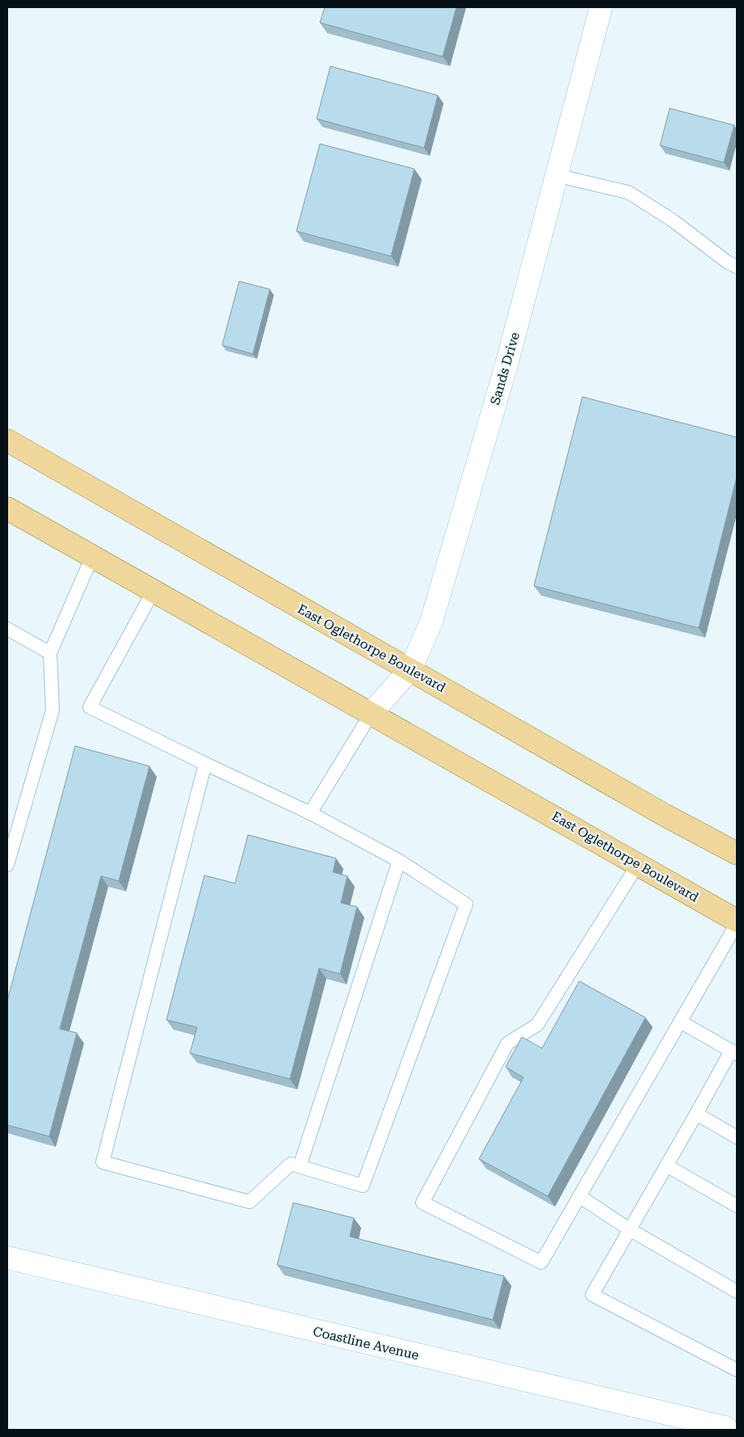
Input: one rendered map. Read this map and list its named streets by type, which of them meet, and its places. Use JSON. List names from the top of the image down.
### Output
{
  "streets": {
    "main road": ["East Oglethorpe Boulevard"],
    "street": ["Sands Drive", "Coastline Avenue"]
  },
  "crossings": [
    ["Sands Drive", "East Oglethorpe Boulevard"]
  ]
}
